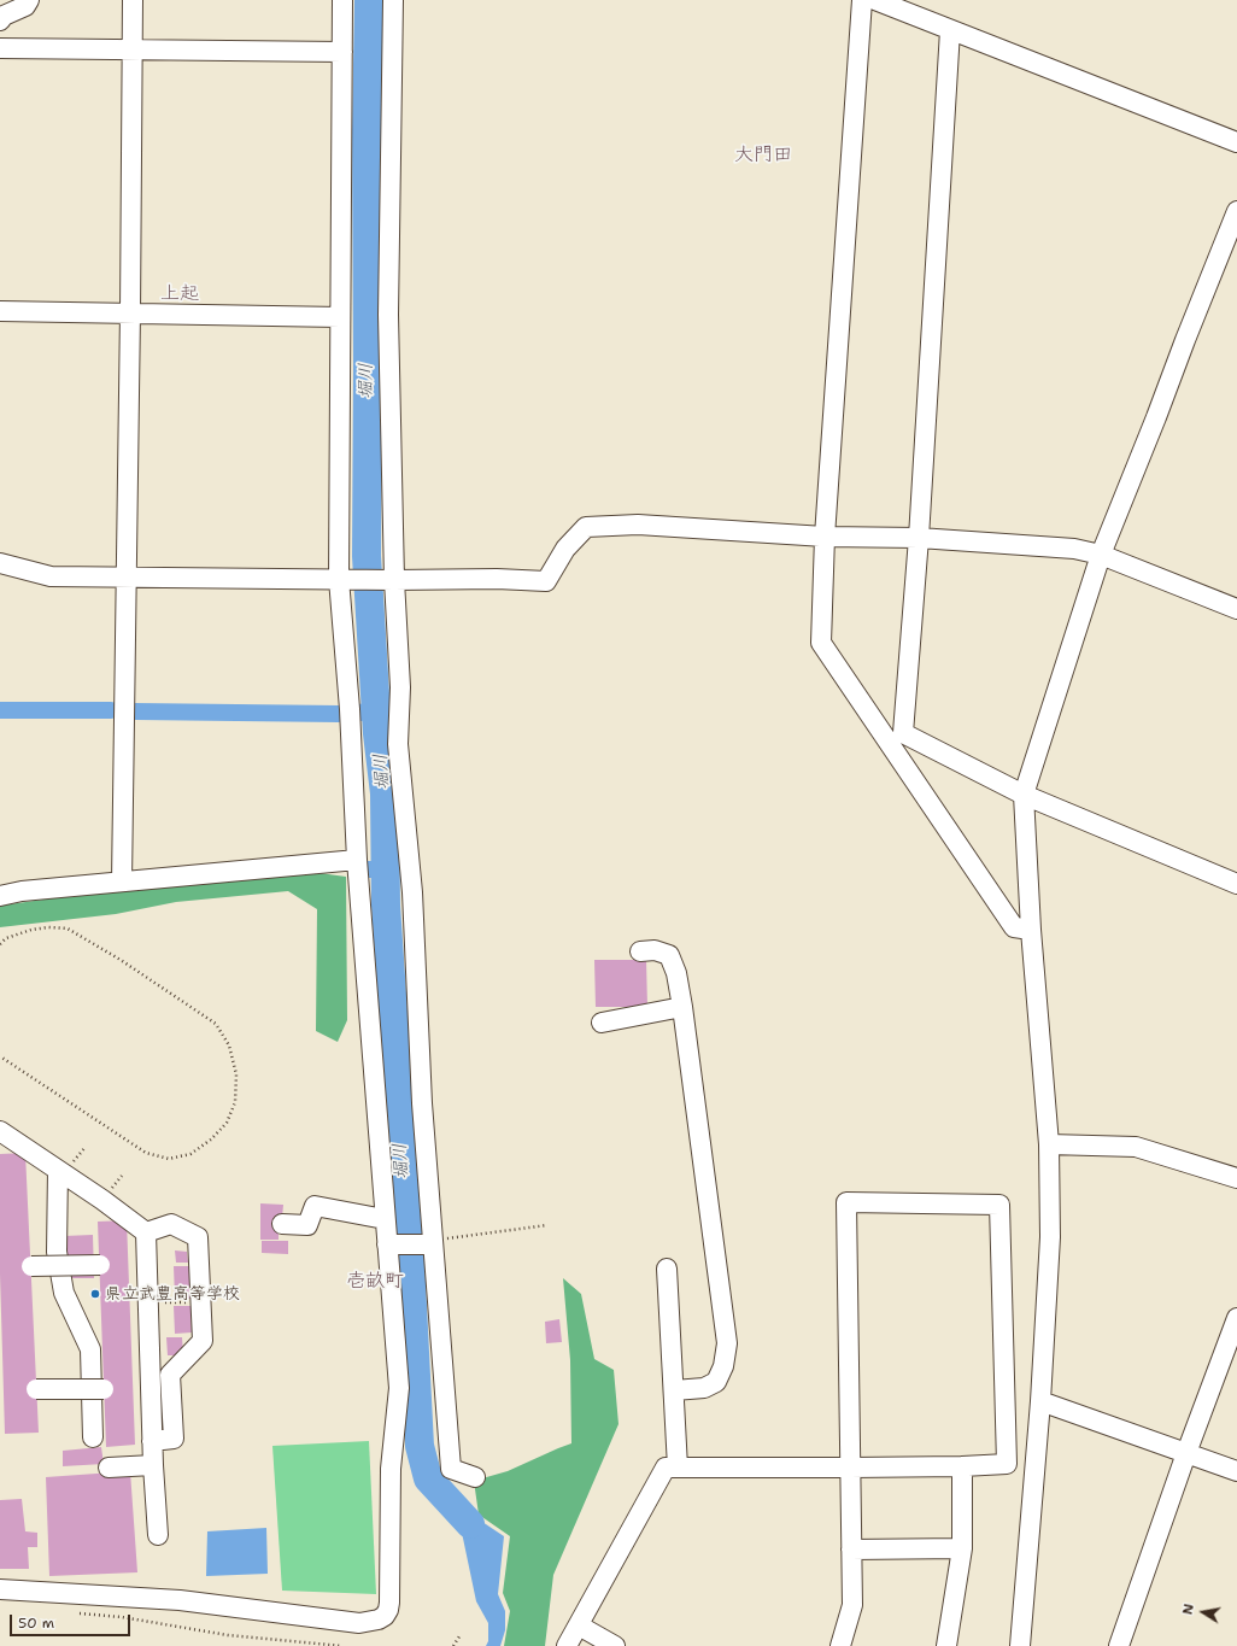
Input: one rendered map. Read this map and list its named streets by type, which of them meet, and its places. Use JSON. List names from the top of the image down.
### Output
{
  "districts": ["大門田", "上起", "壱畝町"],
  "water": ["堀川"],
  "places": ["県立武豊高等学校"],
  "scale_bar": "50 m",
  "north": "left"
}
